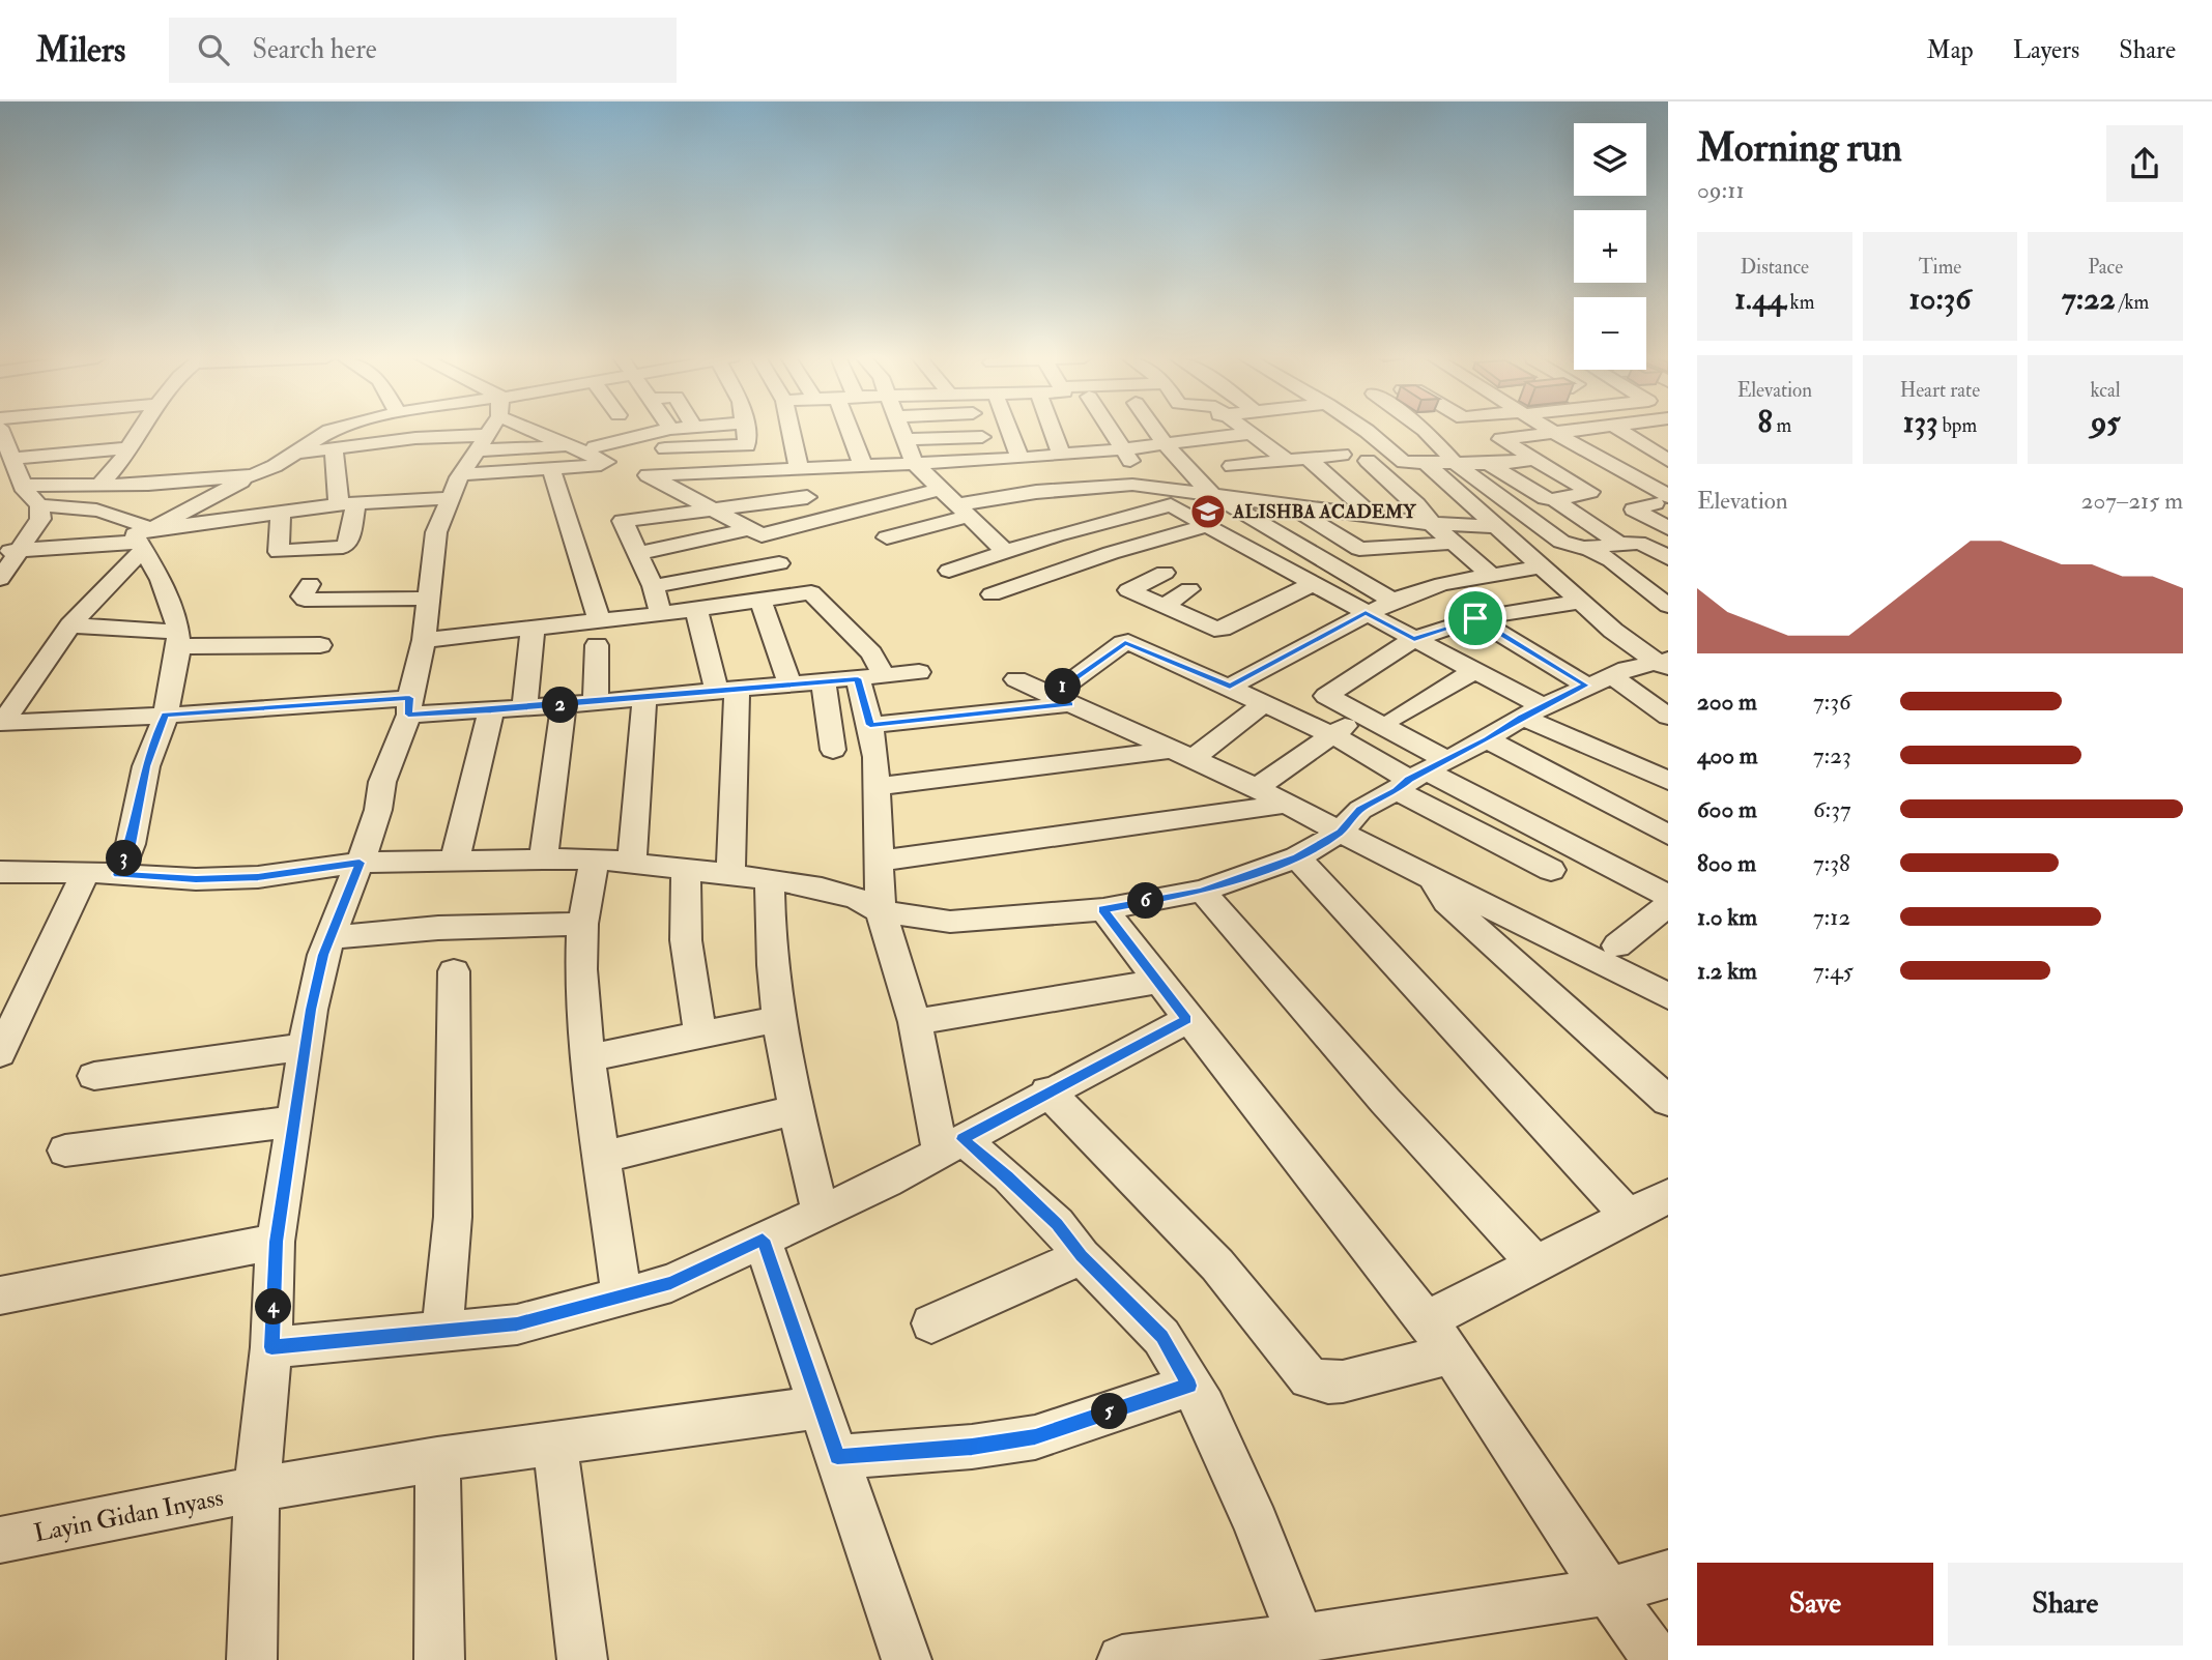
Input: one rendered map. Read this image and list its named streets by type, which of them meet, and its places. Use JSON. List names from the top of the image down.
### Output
{
  "streets": {
    "street": ["Layin Gidan Inyass"]
  },
  "places": {
    "school or university": ["ALISHBA ACADEMY"]
  },
  "page": {
    "header": "Milers",
    "search": "Search here",
    "nav": ["Map", "Layers", "Share"],
    "heading": ["Morning run", "09:11"],
    "map_buttons": ["+", "−"],
    "stats": [
      ["Distance", "1.44 km"],
      ["Time", "10:36"],
      ["Pace", "7:22 /km"],
      ["Elevation", "8 m"],
      ["Heart rate", "133 bpm"],
      ["kcal", "95"]
    ],
    "chart": ["Elevation", "207–215 m"],
    "pins": [
      "1",
      "2",
      "3",
      "6",
      "4",
      "5"
    ],
    "list": [
      {
        "name": "200 m",
        "note": "7:36"
      },
      {
        "name": "400 m",
        "note": "7:23"
      },
      {
        "name": "600 m",
        "note": "6:37"
      },
      {
        "name": "800 m",
        "note": "7:38"
      },
      {
        "name": "1.0 km",
        "note": "7:12"
      },
      {
        "name": "1.2 km",
        "note": "7:45"
      }
    ],
    "buttons": ["Save", "Share"]
  }
}
